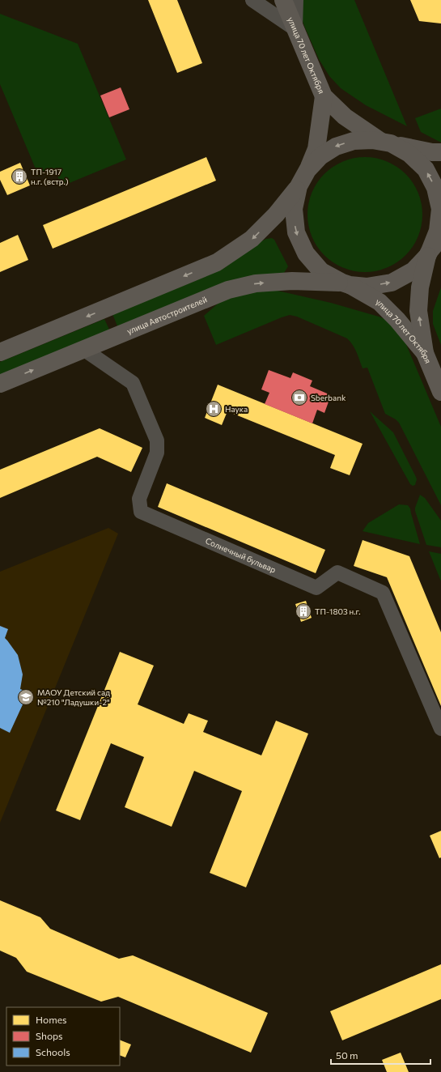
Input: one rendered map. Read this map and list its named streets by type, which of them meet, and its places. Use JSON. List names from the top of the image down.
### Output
{
  "streets": {
    "main road": ["улица 70 лет Октября", "улица Автостроителей"],
    "street": ["Солнечный бульвар"]
  },
  "crossings": [
    ["улица 70 лет Октября", "улица Автостроителей"],
    ["улица Автостроителей", "Солнечный бульвар"]
  ],
  "places": {
    "building": ["ТП-1917 н.г. (встр.)", "ТП-1803 н.г."],
    "bank": ["Sberbank"],
    "hospital": ["Наука"],
    "school or university": ["МАОУ Детский сад №210 \"Ладушки-2\""]
  },
  "legend": ["Homes", "Shops", "Schools"],
  "scale_bar": "50 m"
}
